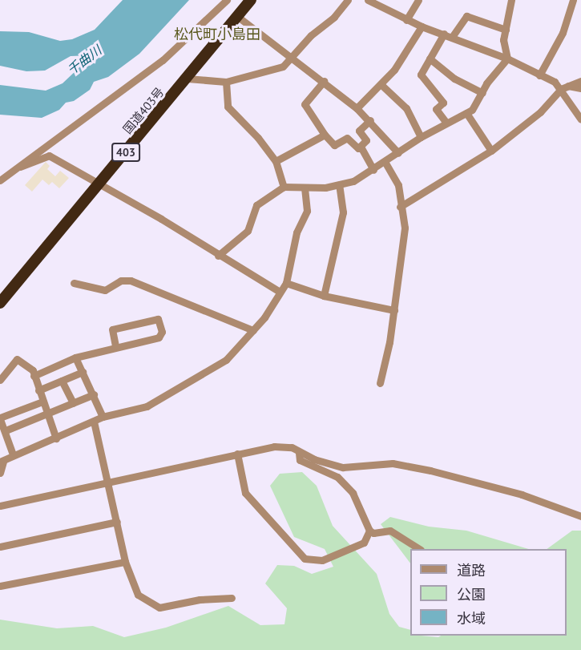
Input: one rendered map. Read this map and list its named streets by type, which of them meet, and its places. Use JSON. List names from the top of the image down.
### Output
{
  "streets": {
    "highway": ["国道403号", "403"]
  },
  "districts": ["松代町小島田"],
  "water": ["千曲川"],
  "legend": ["道路", "公園", "水域"]
}
